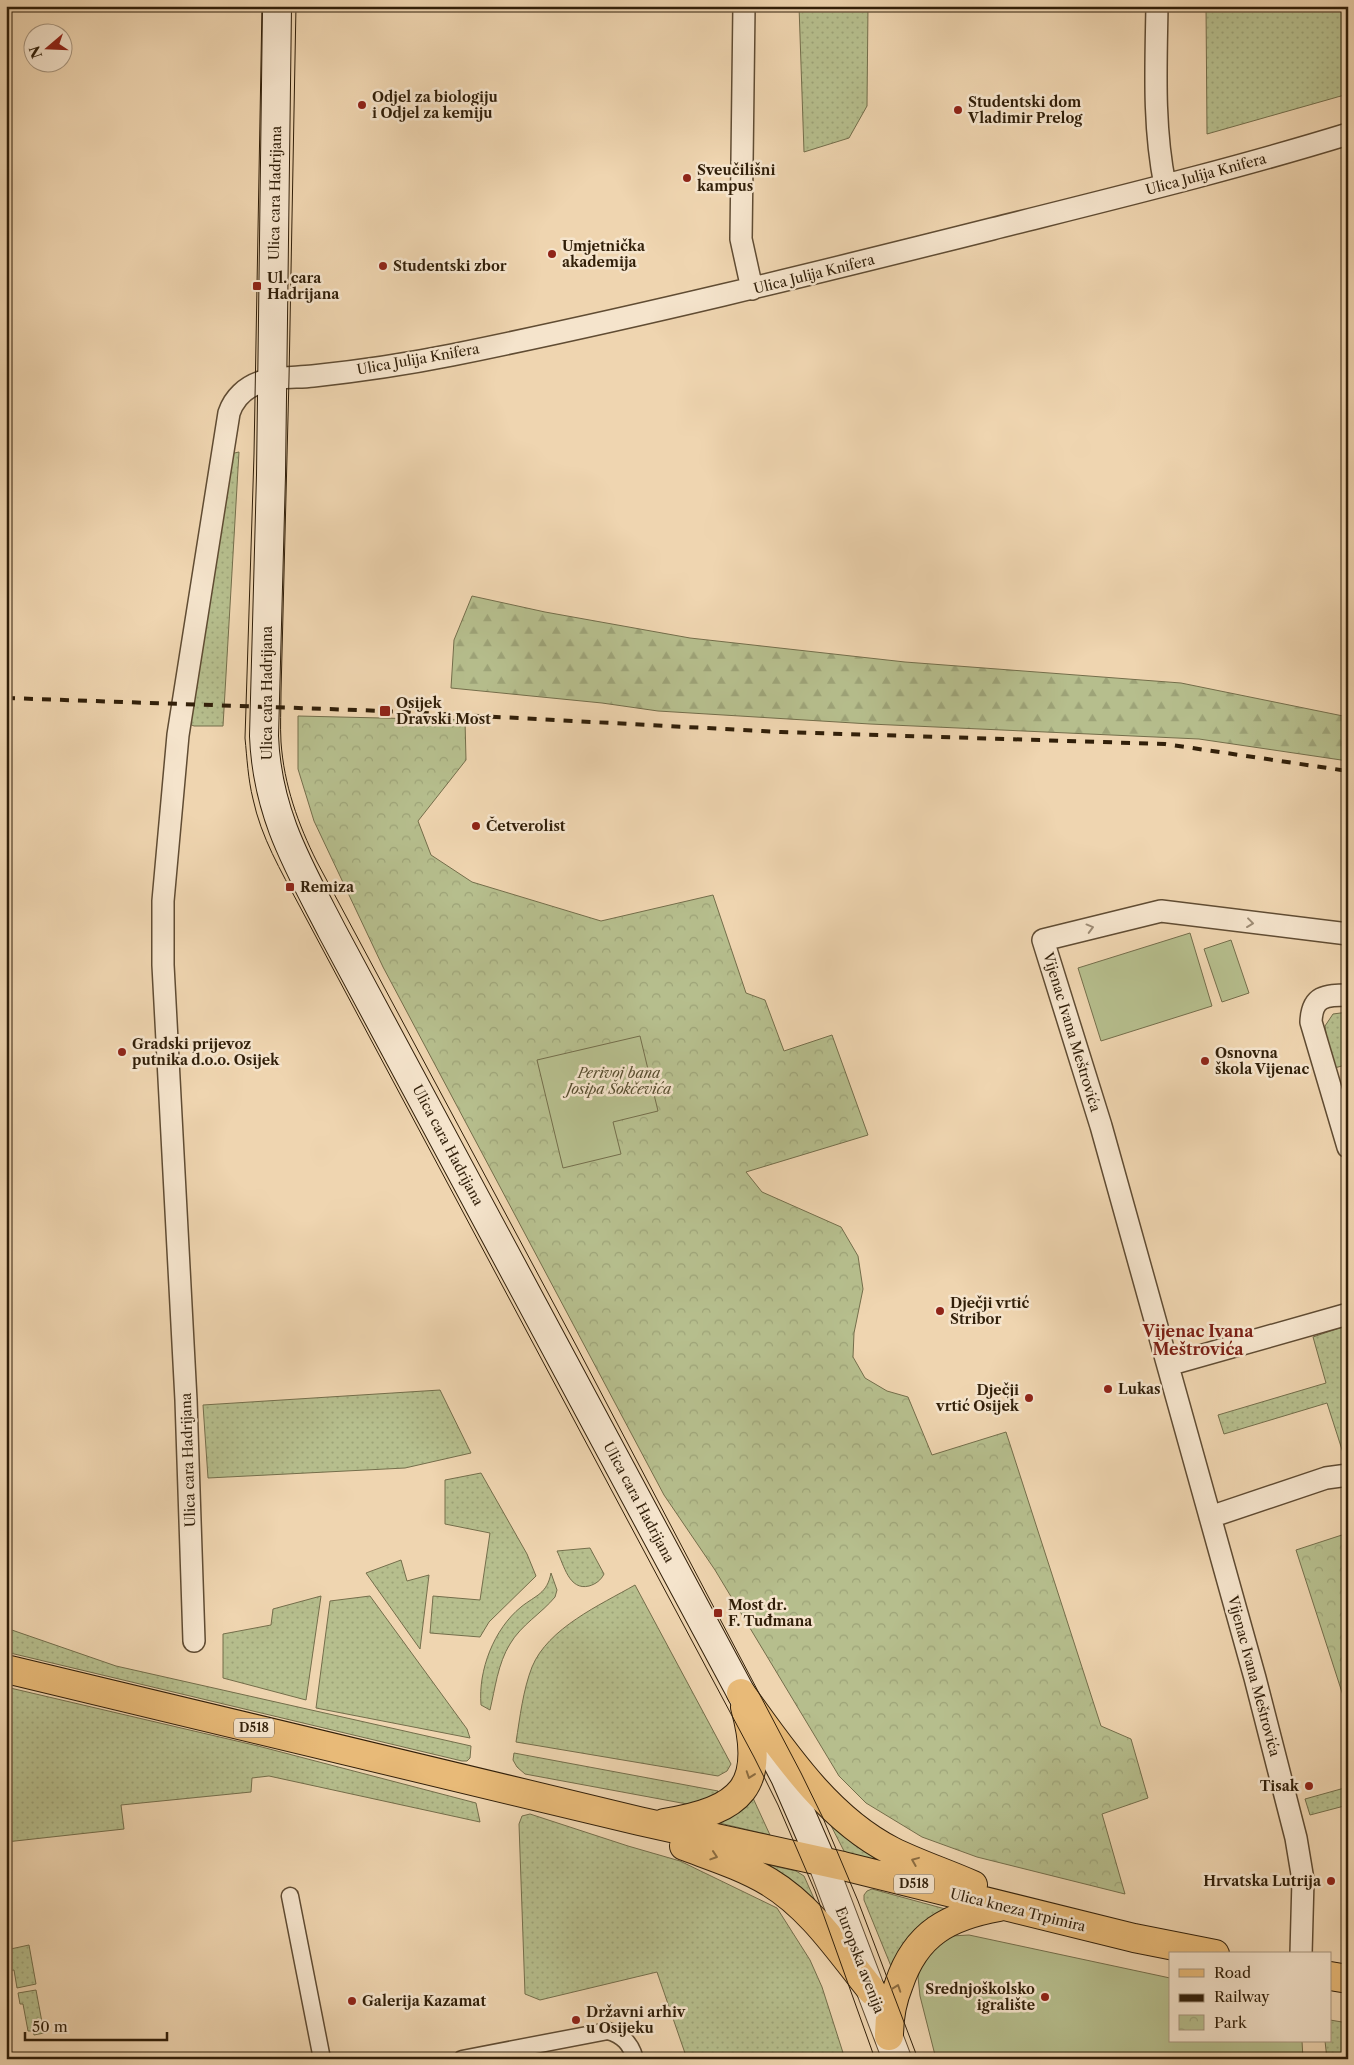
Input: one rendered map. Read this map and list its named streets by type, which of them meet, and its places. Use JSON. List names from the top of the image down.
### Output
{
  "streets": {
    "main road": [
      "Ulica cara Hadrijana",
      "D518",
      "Ulica kneza Trpimira",
      "Europska avenija"
    ],
    "street": ["Ulica Julija Knifera", "Vijenac Ivana Meštrovića"]
  },
  "crossings": [
    ["Ulica Julija Knifera", "Ulica cara Hadrijana"],
    ["Ulica cara Hadrijana", "D518"],
    ["Ulica cara Hadrijana", "Ulica kneza Trpimira"],
    ["Ulica cara Hadrijana", "Europska avenija"],
    ["D518", "Ulica kneza Trpimira"],
    ["D518", "Europska avenija"],
    ["Ulica kneza Trpimira", "Europska avenija"]
  ],
  "districts": ["Vijenac Ivana Meštrovića"],
  "parks": ["Perivoj bana Josipa Šokčevića"],
  "places": {
    "other": [
      "Odjel za biologiju i Odjel za kemiju",
      "Studentski dom Vladimir Prelog",
      "Sveučilišni kampus",
      "Umjetnička akademija",
      "Studentski zbor",
      "Četverolist",
      "Gradski prijevoz putnika d.o.o. Osijek",
      "Osnovna škola Vijenac",
      "Dječji vrtić Stribor",
      "Lukas",
      "Dječji vrtić Osijek",
      "Tisak",
      "Hrvatska Lutrija",
      "Srednjoškolsko igralište",
      "Galerija Kazamat",
      "Državni arhiv u Osijeku"
    ],
    "transit": [
      "Ul. cara Hadrijana",
      "Osijek Dravski Most",
      "Remiza",
      "Most dr. F. Tuđmana"
    ]
  },
  "legend": ["Road", "Railway", "Park"],
  "scale_bar": "50 m",
  "north": "left"
}
